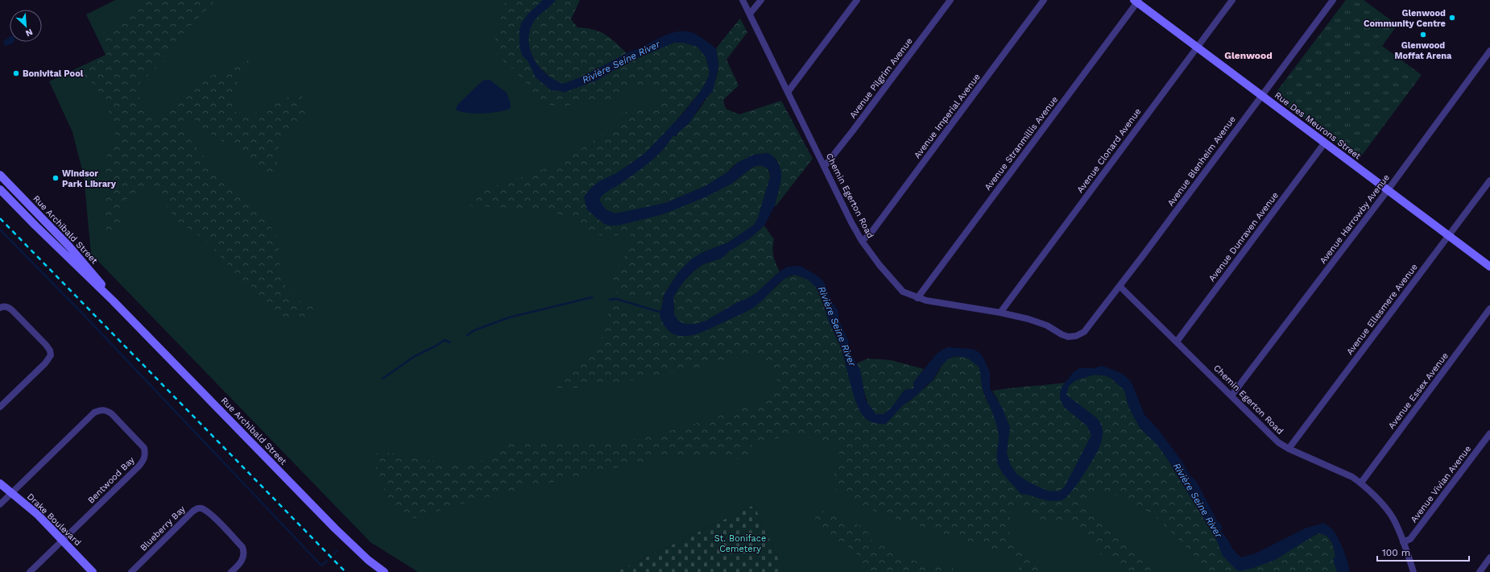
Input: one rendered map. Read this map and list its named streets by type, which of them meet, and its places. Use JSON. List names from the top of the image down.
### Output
{
  "streets": {
    "main road": ["Rue Des Meurons Street", "Rue Archibald Street", "Drake Boulevard"],
    "street": [
      "Avenue Pilgrim Avenue",
      "Avenue Imperial Avenue",
      "Avenue Stranmillis Avenue",
      "Avenue Clonard Avenue",
      "Avenue Blenheim Avenue",
      "Chemin Egerton Road",
      "Avenue Harrowby Avenue",
      "Avenue Dunraven Avenue",
      "Avenue Ellesmere Avenue",
      "Avenue Essex Avenue",
      "Bentwood Bay",
      "Avenue Vivian Avenue",
      "Blueberry Bay"
    ]
  },
  "crossings": [
    ["Avenue Pilgrim Avenue", "Chemin Egerton Road"],
    ["Avenue Imperial Avenue", "Chemin Egerton Road"],
    ["Rue Des Meurons Street", "Avenue Stranmillis Avenue"],
    ["Rue Des Meurons Street", "Avenue Clonard Avenue"],
    ["Rue Des Meurons Street", "Avenue Blenheim Avenue"],
    ["Rue Des Meurons Street", "Avenue Harrowby Avenue"],
    ["Rue Des Meurons Street", "Avenue Dunraven Avenue"],
    ["Rue Des Meurons Street", "Avenue Ellesmere Avenue"],
    ["Avenue Stranmillis Avenue", "Chemin Egerton Road"],
    ["Avenue Clonard Avenue", "Chemin Egerton Road"],
    ["Avenue Blenheim Avenue", "Chemin Egerton Road"],
    ["Chemin Egerton Road", "Avenue Harrowby Avenue"],
    ["Chemin Egerton Road", "Avenue Dunraven Avenue"],
    ["Chemin Egerton Road", "Avenue Ellesmere Avenue"],
    ["Chemin Egerton Road", "Avenue Essex Avenue"],
    ["Chemin Egerton Road", "Avenue Vivian Avenue"],
    ["Bentwood Bay", "Drake Boulevard"]
  ],
  "districts": ["Glenwood"],
  "water": ["Rivière Seine River"],
  "parks": ["St. Boniface Cemetery"],
  "places": [
    "Glenwood Community Centre",
    "Glenwood Moffat Arena",
    "Bonivital Pool",
    "Windsor Park Library"
  ],
  "scale_bar": "100 m",
  "north": "bottom right"
}
